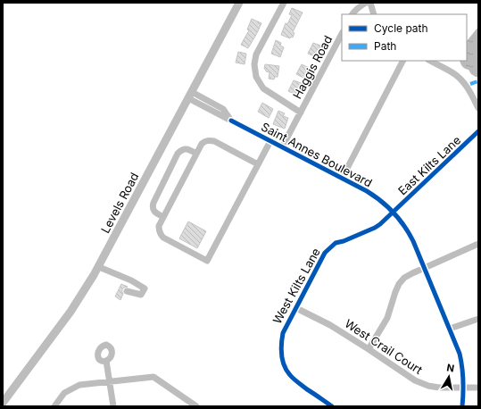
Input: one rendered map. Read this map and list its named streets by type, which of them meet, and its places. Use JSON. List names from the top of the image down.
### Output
{
  "streets": {
    "main road": ["Levels Road"],
    "street": [
      "Haggis Road",
      "Saint Annes Boulevard",
      "East Kilts Lane",
      "West Kilts Lane",
      "West Crail Court"
    ]
  },
  "crossings": [
    ["Haggis Road", "Saint Annes Boulevard"],
    ["Saint Annes Boulevard", "East Kilts Lane"],
    ["Saint Annes Boulevard", "Levels Road"],
    ["Saint Annes Boulevard", "West Kilts Lane"],
    ["Saint Annes Boulevard", "West Crail Court"],
    ["East Kilts Lane", "West Kilts Lane"],
    ["West Kilts Lane", "West Crail Court"]
  ],
  "legend": ["Cycle path", "Path"],
  "north": "top"
}
